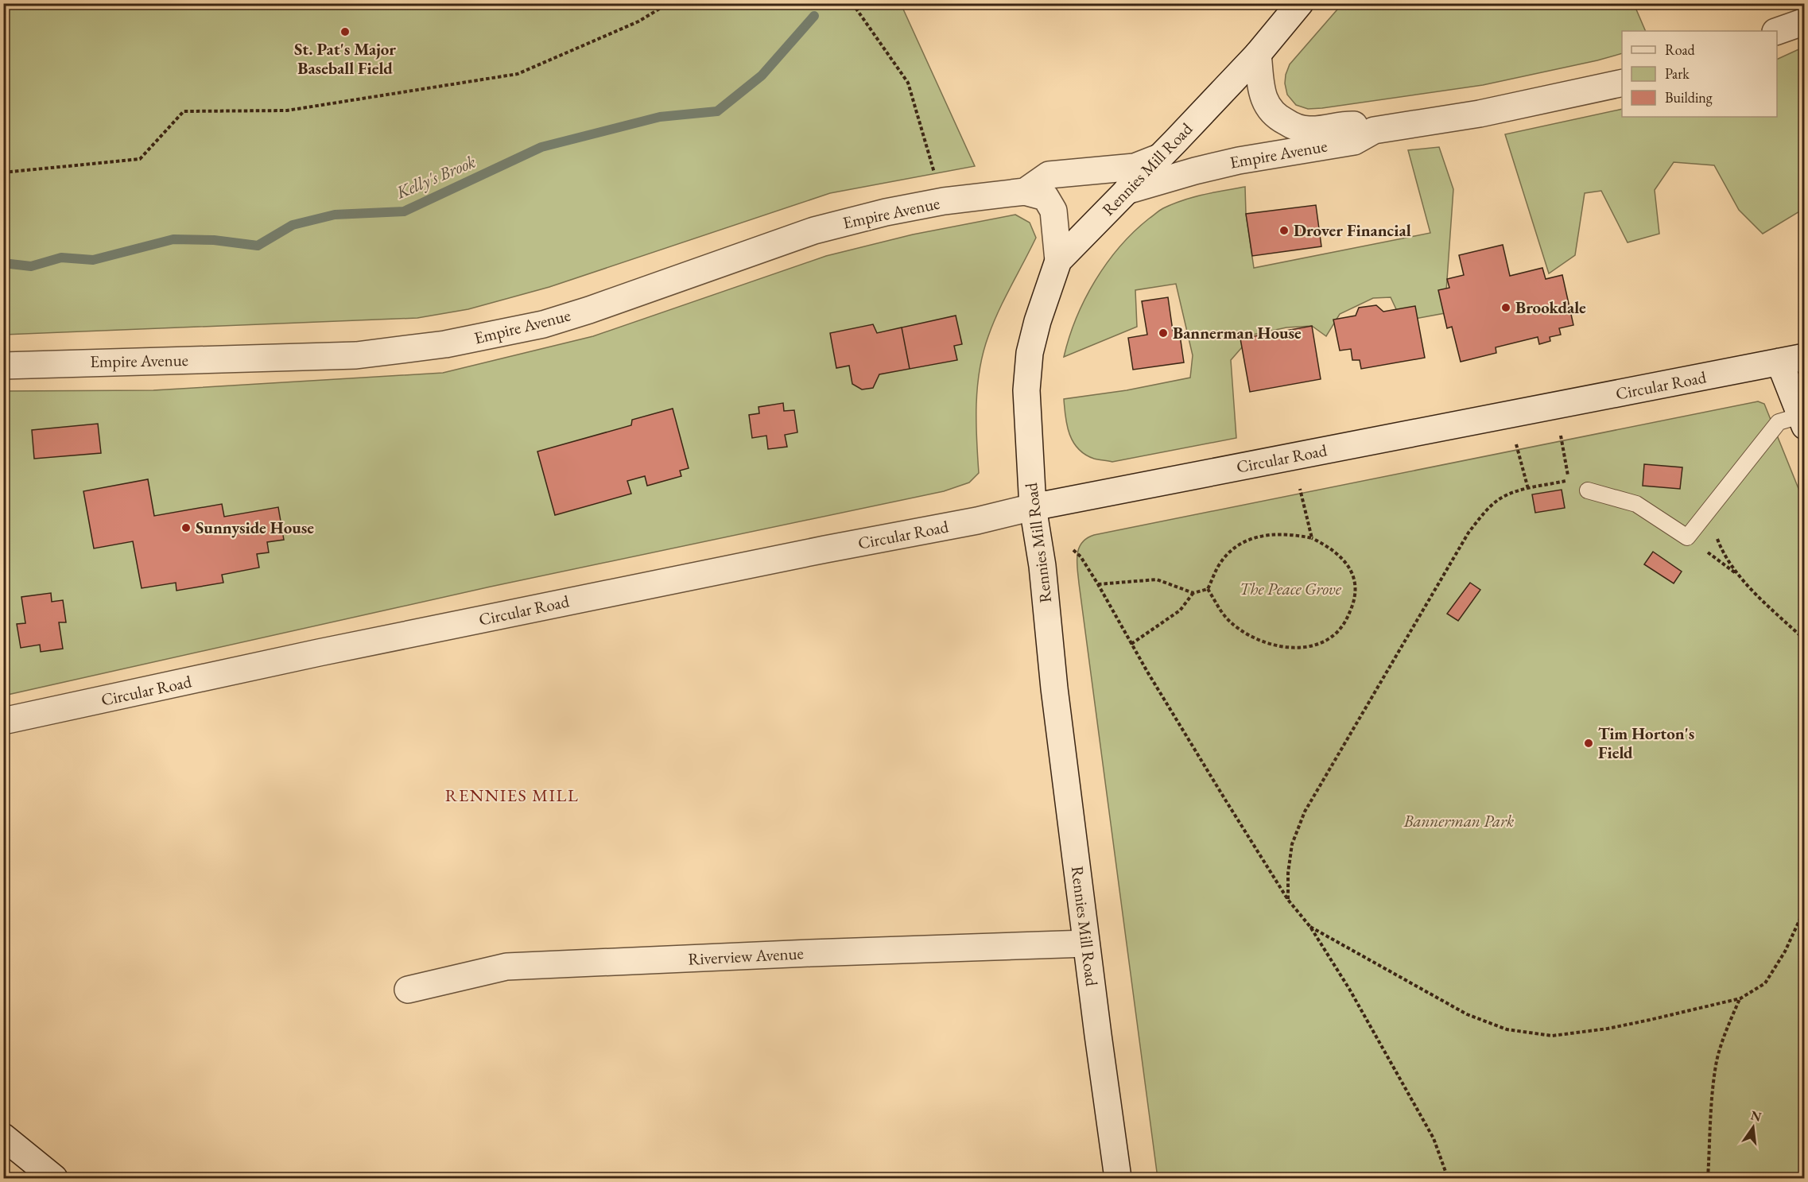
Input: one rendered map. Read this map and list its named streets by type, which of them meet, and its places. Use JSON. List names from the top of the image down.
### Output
{
  "streets": {
    "street": [
      "Empire Avenue",
      "Rennies Mill Road",
      "Circular Road",
      "Riverview Avenue"
    ]
  },
  "crossings": [
    ["Empire Avenue", "Rennies Mill Road"],
    ["Rennies Mill Road", "Circular Road"],
    ["Rennies Mill Road", "Riverview Avenue"]
  ],
  "districts": ["RENNIES MILL"],
  "water": ["Kelly's Brook"],
  "parks": ["The Peace Grove", "Bannerman Park"],
  "places": [
    "St. Pat's Major Baseball Field",
    "Drover Financial",
    "Brookdale",
    "Bannerman House",
    "Sunnyside House",
    "Tim Horton's Field"
  ],
  "legend": ["Road", "Park", "Building"],
  "north": "top"
}
